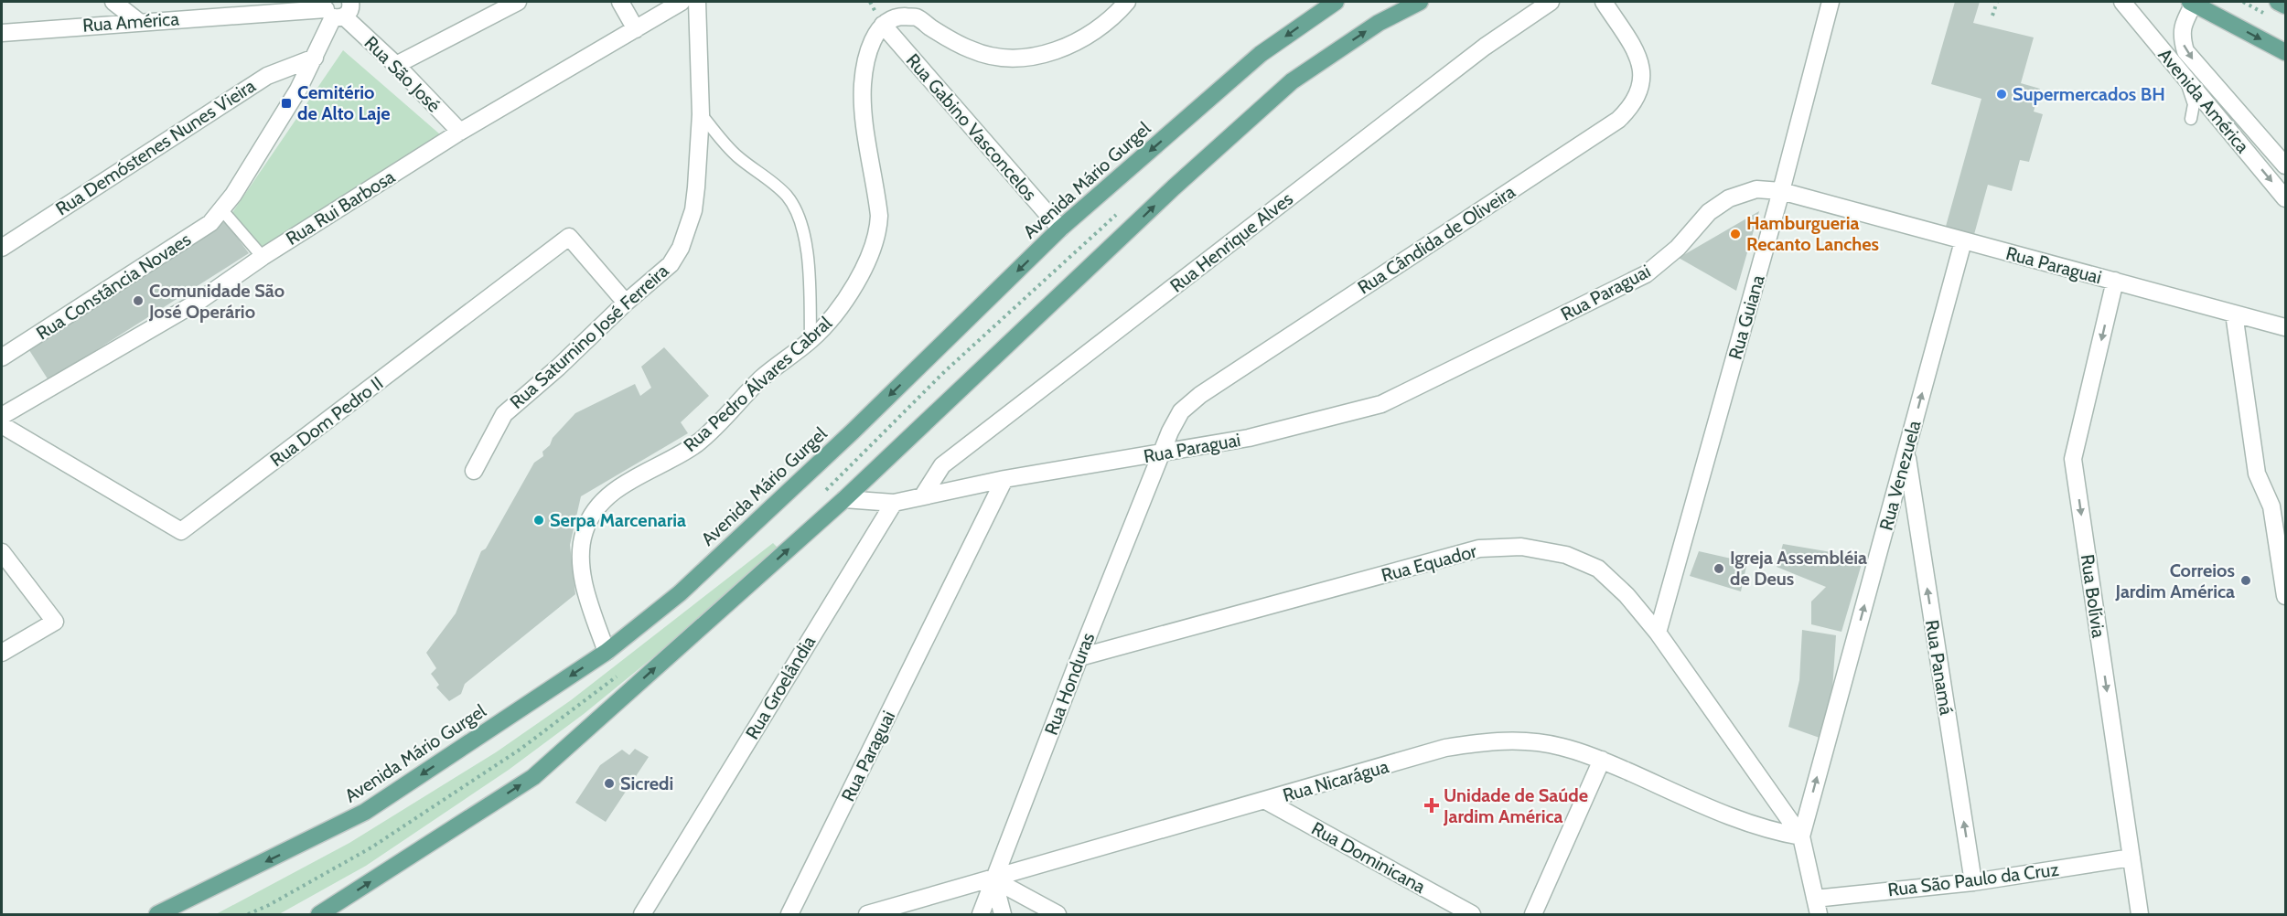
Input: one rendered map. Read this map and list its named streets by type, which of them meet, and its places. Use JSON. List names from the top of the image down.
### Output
{
  "streets": {
    "main road": ["Avenida Mário Gurgel"],
    "street": [
      "Rua América",
      "Rua São José",
      "Avenida América",
      "Rua Gabino Vasconcelos",
      "Rua Demóstenes Nunes Vieira",
      "Rua Rui Barbosa",
      "Rua Cândida de Oliveira",
      "Rua Henrique Alves",
      "Rua Paraguai",
      "Rua Constância Novaes",
      "Rua Guiana",
      "Rua Saturnino José Ferreira",
      "Rua Pedro Álvares Cabral",
      "Rua Dom Pedro II",
      "Rua Venezuela",
      "Rua Equador",
      "Rua Bolívia",
      "Rua Panamá",
      "Rua Honduras",
      "Rua Groelândia",
      "Rua Nicarágua",
      "Rua Dominicana",
      "Rua São Paulo da Cruz"
    ]
  },
  "crossings": [
    ["Rua América", "Rua São José"],
    ["Rua América", "Rua Constância Novaes"],
    ["Rua São José", "Rua Rui Barbosa"],
    ["Rua São José", "Rua Constância Novaes"],
    ["Rua Gabino Vasconcelos", "Avenida Mário Gurgel"],
    ["Rua Gabino Vasconcelos", "Rua Pedro Álvares Cabral"],
    ["Rua Demóstenes Nunes Vieira", "Rua Constância Novaes"],
    ["Avenida Mário Gurgel", "Rua Pedro Álvares Cabral"],
    ["Rua Cândida de Oliveira", "Rua Paraguai"],
    ["Rua Cândida de Oliveira", "Rua Honduras"],
    ["Rua Henrique Alves", "Rua Paraguai"],
    ["Rua Paraguai", "Rua Guiana"],
    ["Rua Paraguai", "Rua Venezuela"],
    ["Rua Paraguai", "Rua Bolívia"],
    ["Rua Paraguai", "Rua Honduras"],
    ["Rua Paraguai", "Rua Groelândia"],
    ["Rua Guiana", "Rua Equador"],
    ["Rua Saturnino José Ferreira", "Rua Dom Pedro II"],
    ["Rua Venezuela", "Rua Equador"],
    ["Rua Venezuela", "Rua Panamá"],
    ["Rua Venezuela", "Rua Nicarágua"],
    ["Rua Equador", "Rua Honduras"],
    ["Rua Equador", "Rua Nicarágua"],
    ["Rua Equador", "Rua São Paulo da Cruz"],
    ["Rua Bolívia", "Rua São Paulo da Cruz"],
    ["Rua Panamá", "Rua São Paulo da Cruz"],
    ["Rua Honduras", "Rua Nicarágua"],
    ["Rua Nicarágua", "Rua Dominicana"]
  ],
  "one_way": [
    "Avenida América",
    "Rua Venezuela",
    "Rua Bolívia",
    "Rua Panamá"
  ],
  "places": {
    "other": [
      "Supermercados BH",
      "Hamburgueria Recanto Lanches",
      "Comunidade São José Operário",
      "Serpa Marcenaria",
      "Igreja Assembléia de Deus",
      "Correios Jardim América",
      "Sicredi"
    ],
    "transit": ["Cemitério de Alto Laje"],
    "health": ["Unidade de Saúde Jardim América"]
  }
}
